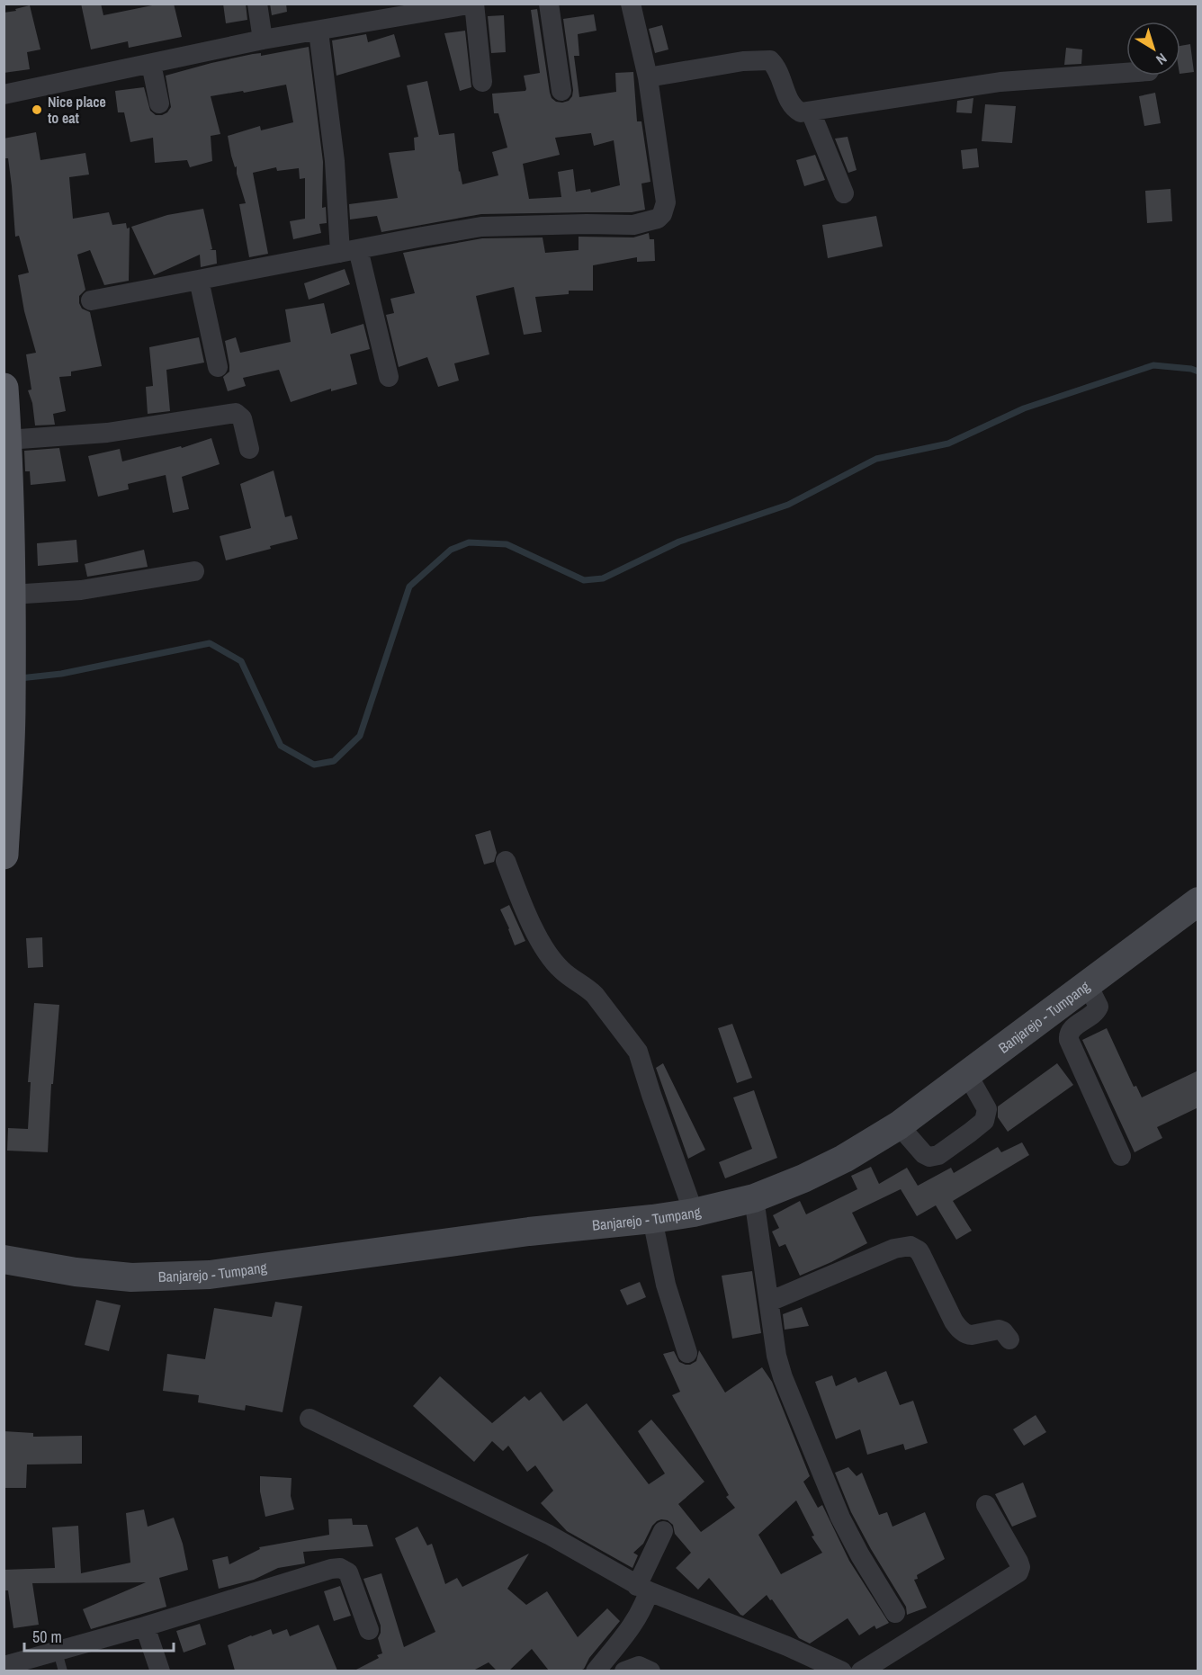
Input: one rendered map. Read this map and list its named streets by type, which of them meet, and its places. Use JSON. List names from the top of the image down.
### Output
{
  "streets": {
    "main road": ["Banjarejo - Tumpang"]
  },
  "places": ["Nice place to eat"],
  "scale_bar": "50 m",
  "north": "bottom right"
}
